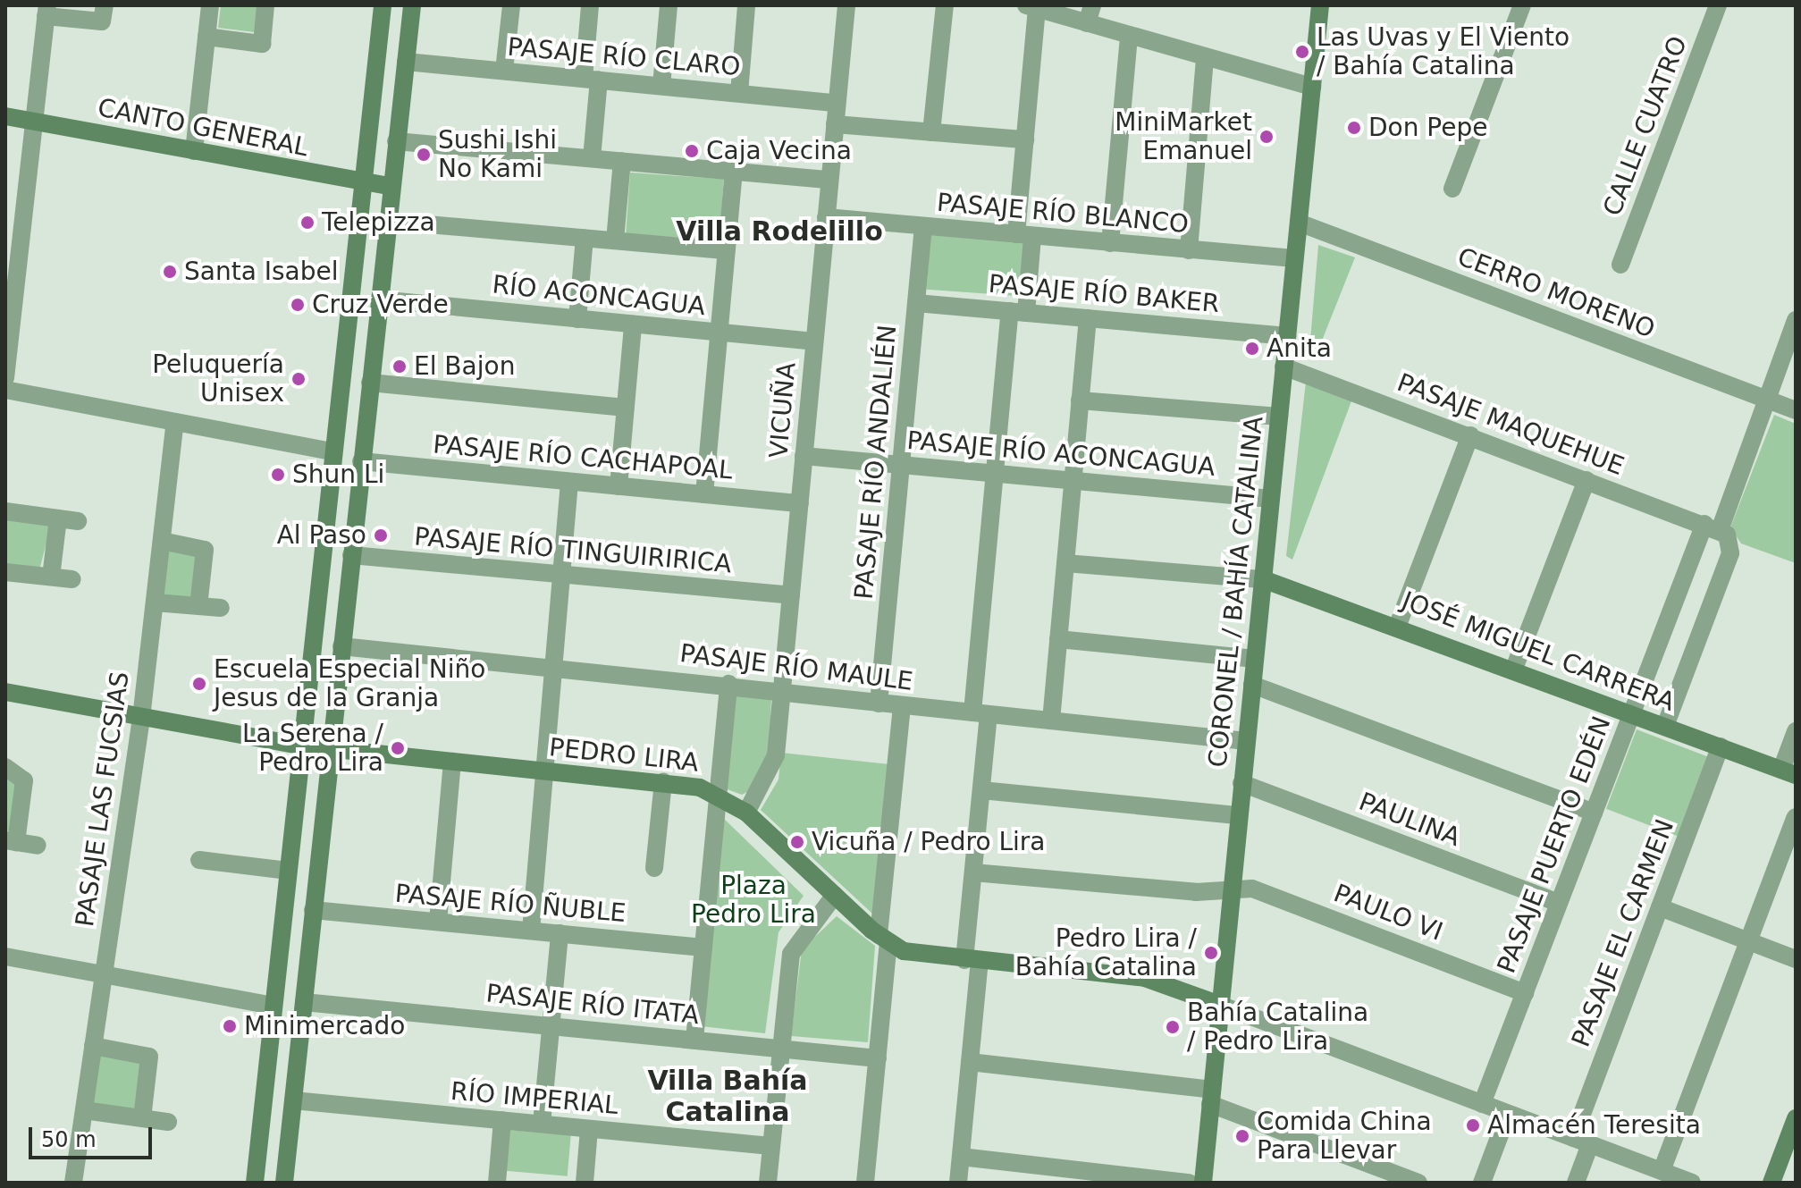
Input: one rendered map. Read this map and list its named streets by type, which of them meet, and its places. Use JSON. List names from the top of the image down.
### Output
{
  "streets": {
    "street": [
      "PASAJE RÍO CLARO",
      "CALLE CUATRO",
      "CANTO GENERAL",
      "PASAJE RÍO BLANCO",
      "CERRO MORENO",
      "PASAJE RÍO BAKER",
      "RÍO ACONCAGUA",
      "VICUÑA",
      "PASAJE MAQUEHUE",
      "PASAJE RÍO ACONCAGUA",
      "PASAJE RÍO CACHAPOAL",
      "PASAJE RÍO ANDALIÉN",
      "PASAJE RÍO TINGUIRIRICA",
      "CORONEL / BAHÍA CATALINA",
      "JOSÉ MIGUEL CARRERA",
      "PASAJE RÍO MAULE",
      "PEDRO LIRA",
      "PASAJE LAS FUCSIAS",
      "PAULINA",
      "PASAJE PUERTO EDÉN",
      "PASAJE RÍO ÑUBLE",
      "PAULO VI",
      "PASAJE EL CARMEN",
      "PASAJE RÍO ITATA",
      "RÍO IMPERIAL"
    ]
  },
  "crossings": [
    ["PASAJE RÍO CLARO", "VICUÑA"],
    ["PASAJE RÍO BLANCO", "VICUÑA"],
    ["PASAJE RÍO BLANCO", "PASAJE RÍO ANDALIÉN"],
    ["PASAJE RÍO BLANCO", "CORONEL / BAHÍA CATALINA"],
    ["CERRO MORENO", "CORONEL / BAHÍA CATALINA"],
    ["CERRO MORENO", "PASAJE PUERTO EDÉN"],
    ["PASAJE RÍO BAKER", "PASAJE RÍO ANDALIÉN"],
    ["PASAJE RÍO BAKER", "CORONEL / BAHÍA CATALINA"],
    ["RÍO ACONCAGUA", "VICUÑA"],
    ["VICUÑA", "PASAJE RÍO ACONCAGUA"],
    ["VICUÑA", "PASAJE RÍO CACHAPOAL"],
    ["VICUÑA", "PASAJE RÍO TINGUIRIRICA"],
    ["VICUÑA", "PASAJE RÍO MAULE"],
    ["VICUÑA", "PEDRO LIRA"],
    ["PASAJE MAQUEHUE", "CORONEL / BAHÍA CATALINA"],
    ["PASAJE MAQUEHUE", "PASAJE PUERTO EDÉN"],
    ["PASAJE RÍO ACONCAGUA", "PASAJE RÍO ANDALIÉN"],
    ["PASAJE RÍO ACONCAGUA", "CORONEL / BAHÍA CATALINA"],
    ["PASAJE RÍO ANDALIÉN", "PASAJE RÍO MAULE"],
    ["CORONEL / BAHÍA CATALINA", "JOSÉ MIGUEL CARRERA"],
    ["CORONEL / BAHÍA CATALINA", "PASAJE RÍO MAULE"],
    ["CORONEL / BAHÍA CATALINA", "PEDRO LIRA"],
    ["CORONEL / BAHÍA CATALINA", "PAULINA"],
    ["CORONEL / BAHÍA CATALINA", "PAULO VI"],
    ["JOSÉ MIGUEL CARRERA", "PASAJE PUERTO EDÉN"],
    ["JOSÉ MIGUEL CARRERA", "PASAJE EL CARMEN"],
    ["PEDRO LIRA", "PASAJE LAS FUCSIAS"],
    ["PAULINA", "PASAJE PUERTO EDÉN"],
    ["PASAJE PUERTO EDÉN", "PAULO VI"]
  ],
  "districts": ["Villa Rodelillo", "Villa Bahía Catalina"],
  "parks": ["Plaza Pedro Lira"],
  "places": [
    "Las Uvas y El Viento / Bahía Catalina",
    "Don Pepe",
    "MiniMarket Emanuel",
    "Caja Vecina",
    "Sushi Ishi No Kami",
    "Telepizza",
    "Santa Isabel",
    "Cruz Verde",
    "Anita",
    "El Bajon",
    "Peluquería Unisex",
    "Shun Li",
    "Al Paso",
    "Escuela Especial Niño Jesus de la Granja",
    "La Serena / Pedro Lira",
    "Vicuña / Pedro Lira",
    "Pedro Lira / Bahía Catalina",
    "Minimercado",
    "Bahía Catalina / Pedro Lira",
    "Almacén Teresita",
    "Comida China Para Llevar"
  ],
  "scale_bar": "50 m"
}
